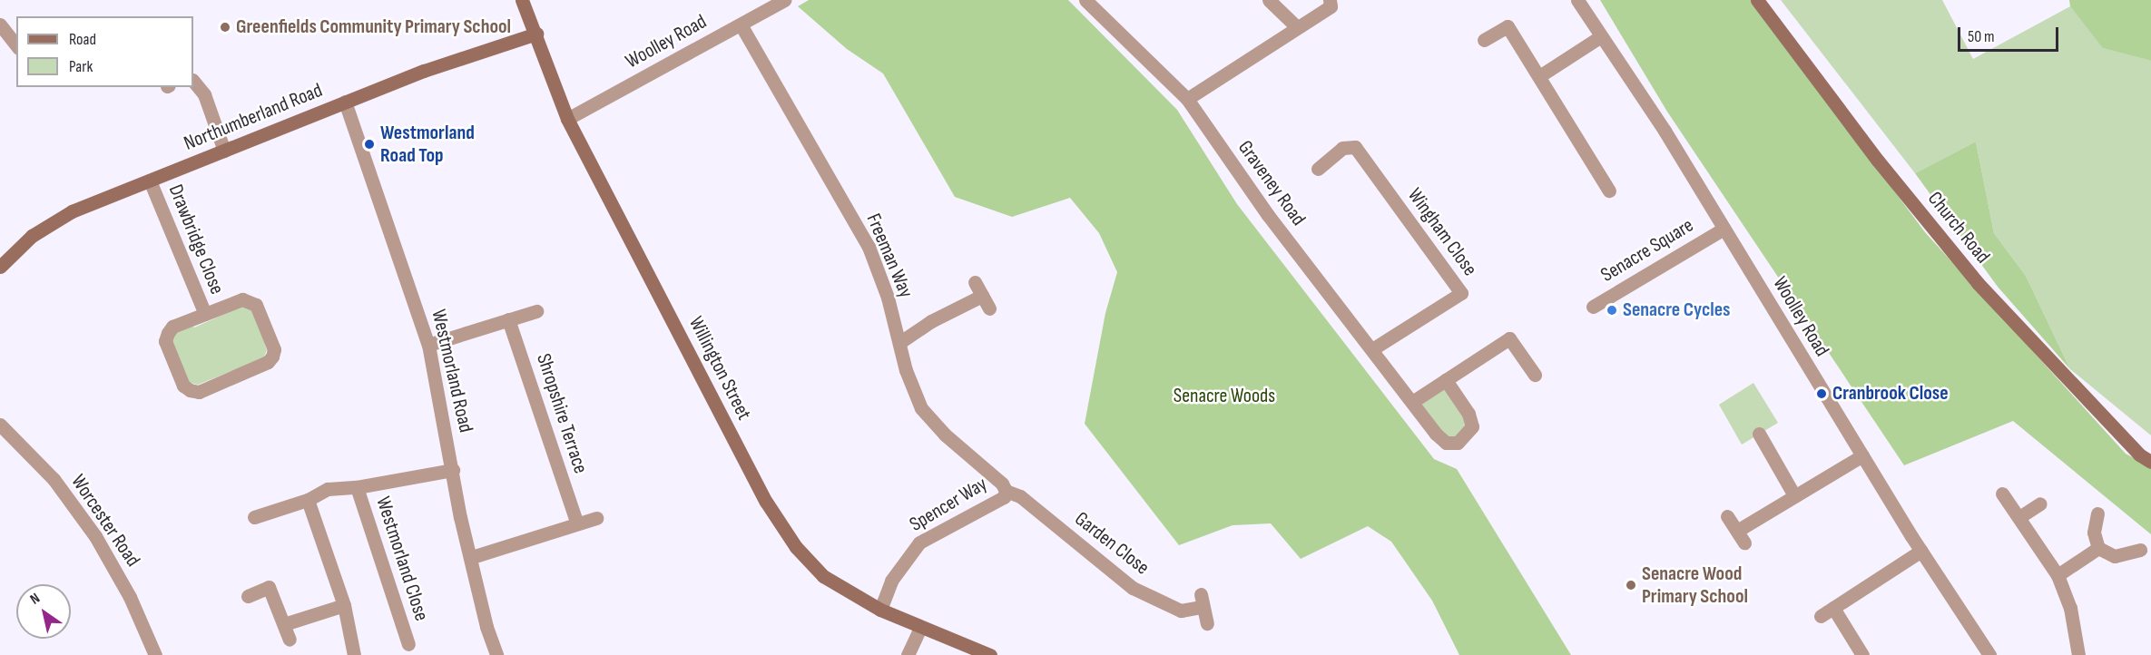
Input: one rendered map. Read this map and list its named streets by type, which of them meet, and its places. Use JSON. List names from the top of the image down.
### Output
{
  "streets": {
    "street": [
      "Woolley Road",
      "Northumberland Road",
      "Graveney Road",
      "Church Road",
      "Wingham Close",
      "Drawbridge Close",
      "Senacre Square",
      "Freeman Way",
      "Willington Street",
      "Westmorland Road",
      "Shropshire Terrace",
      "Spencer Way",
      "Worcester Road",
      "Garden Close",
      "Westmorland Close"
    ]
  },
  "crossings": [
    ["Woolley Road", "Senacre Square"],
    ["Woolley Road", "Freeman Way"],
    ["Woolley Road", "Willington Street"],
    ["Northumberland Road", "Drawbridge Close"],
    ["Northumberland Road", "Willington Street"],
    ["Northumberland Road", "Westmorland Road"],
    ["Graveney Road", "Wingham Close"],
    ["Freeman Way", "Spencer Way"],
    ["Freeman Way", "Garden Close"],
    ["Willington Street", "Spencer Way"],
    ["Westmorland Road", "Westmorland Close"],
    ["Spencer Way", "Garden Close"]
  ],
  "parks": ["Senacre Woods"],
  "places": [
    "Greenfields Community Primary School",
    "Westmorland Road Top",
    "Senacre Cycles",
    "Cranbrook Close",
    "Senacre Wood Primary School"
  ],
  "legend": ["Road", "Park"],
  "scale_bar": "50 m",
  "north": "top left"
}
